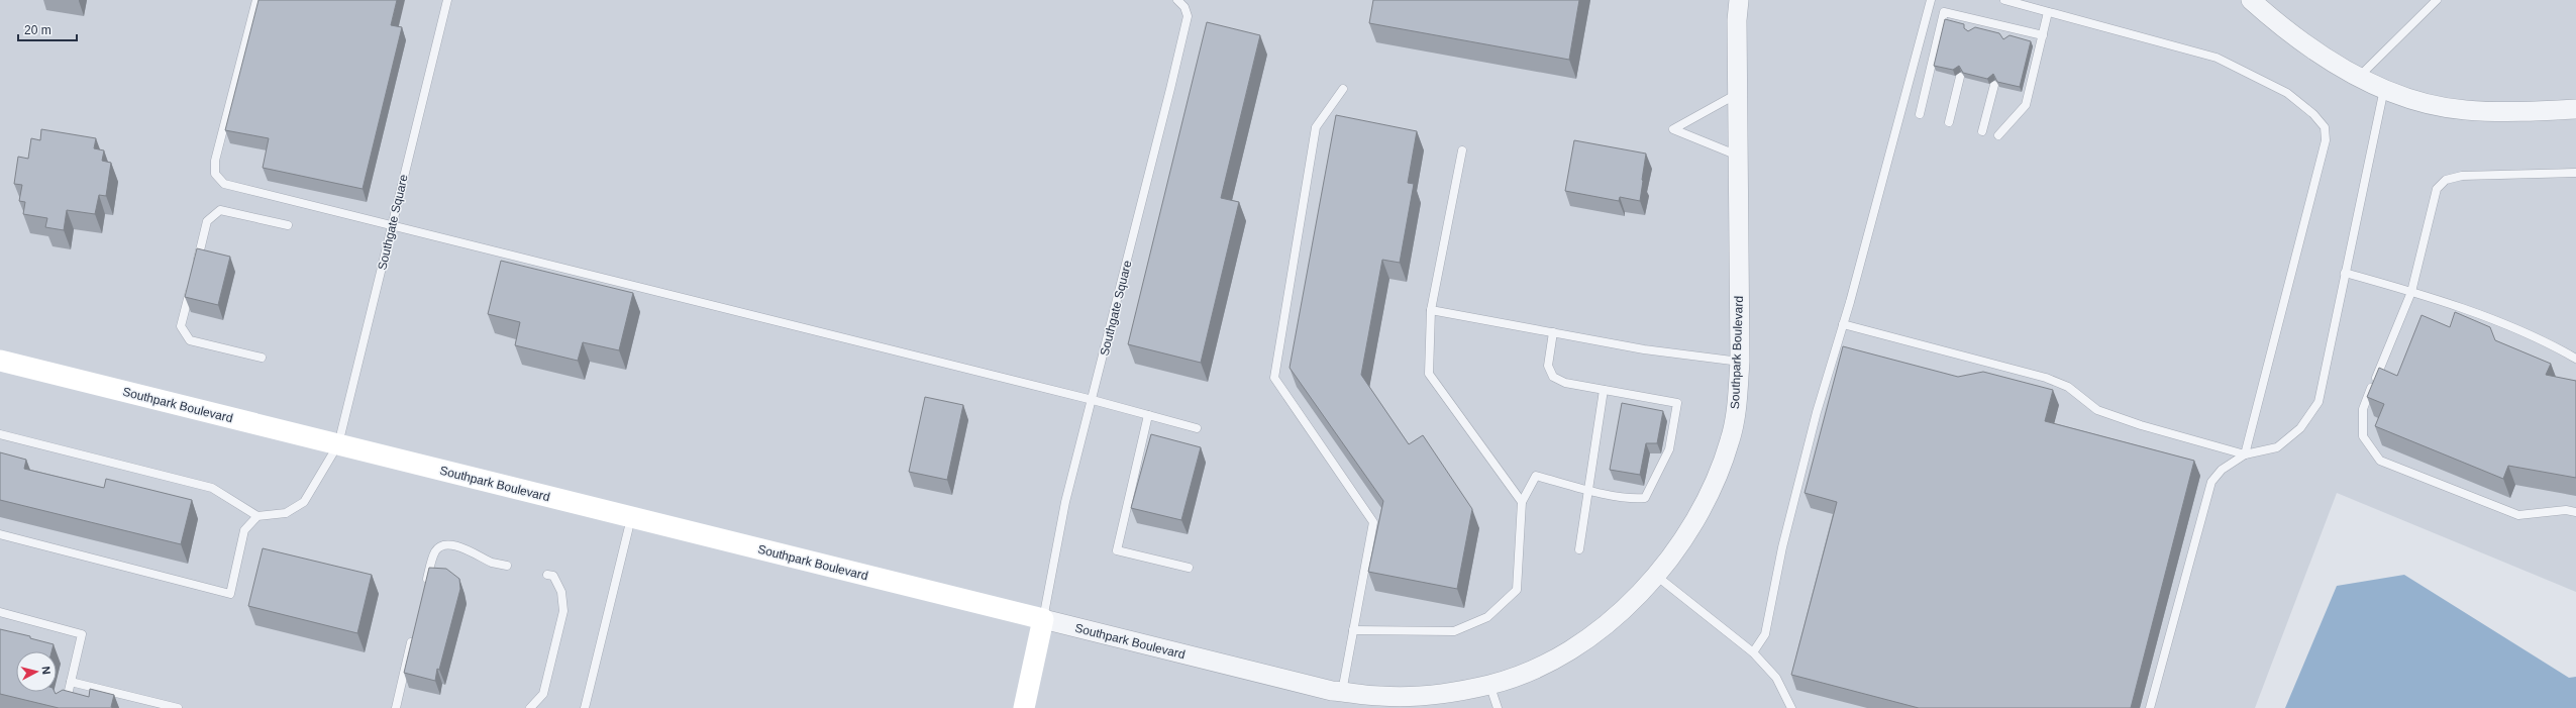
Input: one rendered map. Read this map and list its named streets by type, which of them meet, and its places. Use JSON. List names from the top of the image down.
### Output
{
  "streets": {
    "main road": ["Southpark Boulevard"],
    "lane": ["Southgate Square"]
  },
  "crossings": [
    ["Southgate Square", "Southpark Boulevard"]
  ],
  "scale_bar": "20 m",
  "north": "right"
}
